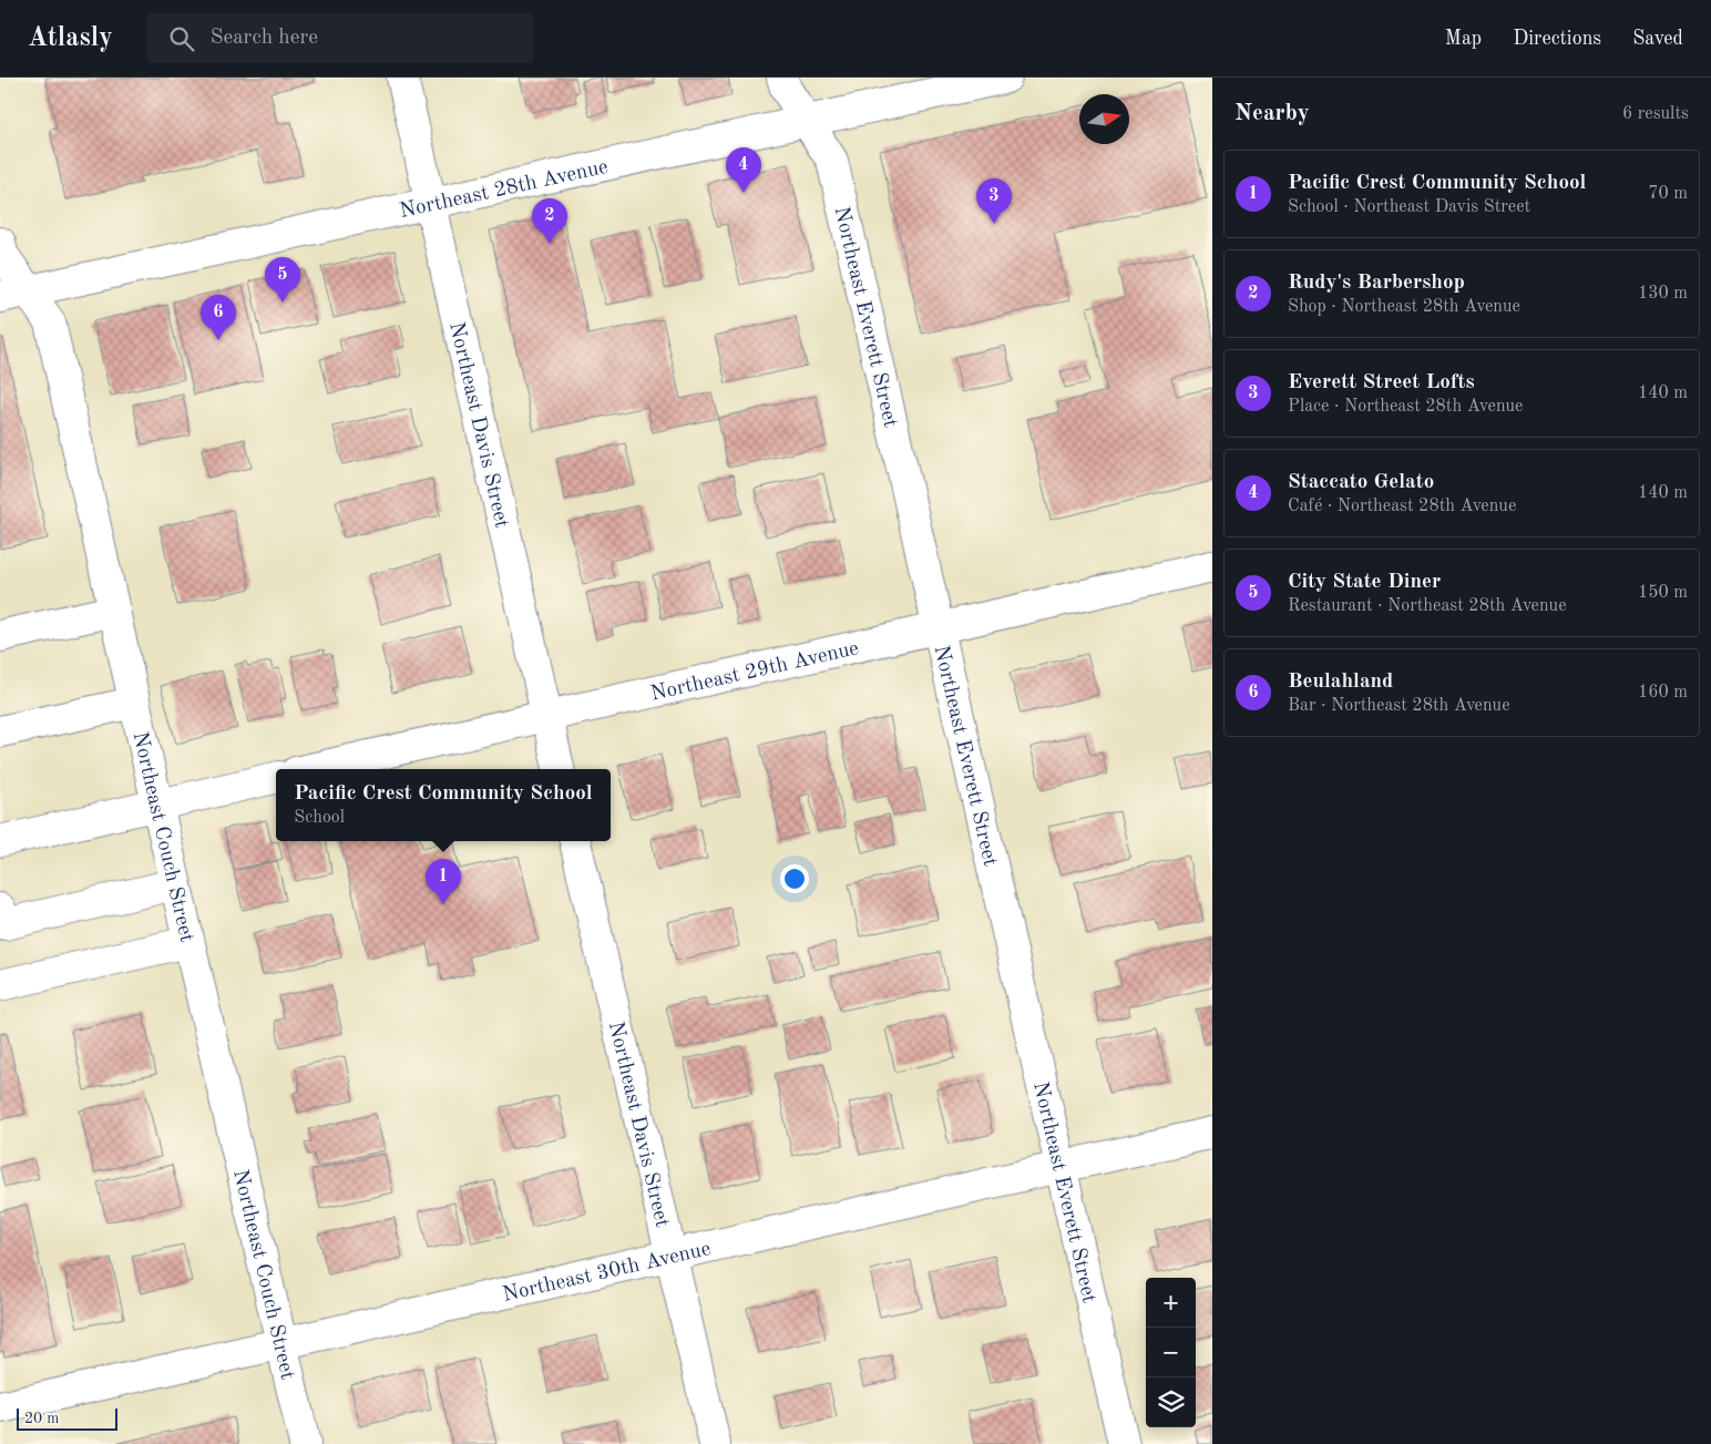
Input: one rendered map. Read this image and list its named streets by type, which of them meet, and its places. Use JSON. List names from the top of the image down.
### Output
{
  "streets": {
    "street": [
      "Northeast 28th Avenue",
      "Northeast Everett Street",
      "Northeast Davis Street",
      "Northeast 29th Avenue",
      "Northeast Couch Street",
      "Northeast 30th Avenue"
    ]
  },
  "crossings": [
    ["Northeast 28th Avenue", "Northeast Everett Street"],
    ["Northeast 28th Avenue", "Northeast Davis Street"],
    ["Northeast 28th Avenue", "Northeast Couch Street"],
    ["Northeast Everett Street", "Northeast 29th Avenue"],
    ["Northeast Everett Street", "Northeast 30th Avenue"],
    ["Northeast Davis Street", "Northeast 29th Avenue"],
    ["Northeast Davis Street", "Northeast 30th Avenue"],
    ["Northeast Couch Street", "Northeast 30th Avenue"]
  ],
  "scale_bar": "20 m",
  "north": "right",
  "page": {
    "header": "Atlasly",
    "search": "Search here",
    "nav": ["Map", "Directions", "Saved"],
    "heading": ["Nearby", "6 results"],
    "pins": [
      "4",
      "3",
      "2",
      "5",
      "6",
      "1"
    ],
    "list": [
      {
        "mark": "1",
        "name": "Pacific Crest Community School",
        "note": "School · Northeast Davis Street",
        "value": "70 m"
      },
      {
        "mark": "2",
        "name": "Rudy's Barbershop",
        "note": "Shop · Northeast 28th Avenue",
        "value": "130 m"
      },
      {
        "mark": "3",
        "name": "Everett Street Lofts",
        "note": "Place · Northeast 28th Avenue",
        "value": "140 m"
      },
      {
        "mark": "4",
        "name": "Staccato Gelato",
        "note": "Café · Northeast 28th Avenue",
        "value": "140 m"
      },
      {
        "mark": "5",
        "name": "City State Diner",
        "note": "Restaurant · Northeast 28th Avenue",
        "value": "150 m"
      },
      {
        "mark": "6",
        "name": "Beulahland",
        "note": "Bar · Northeast 28th Avenue",
        "value": "160 m"
      }
    ],
    "popup": ["Pacific Crest Community School", "School"],
    "map_buttons": ["+", "−"],
    "scale": "20 m"
  }
}
